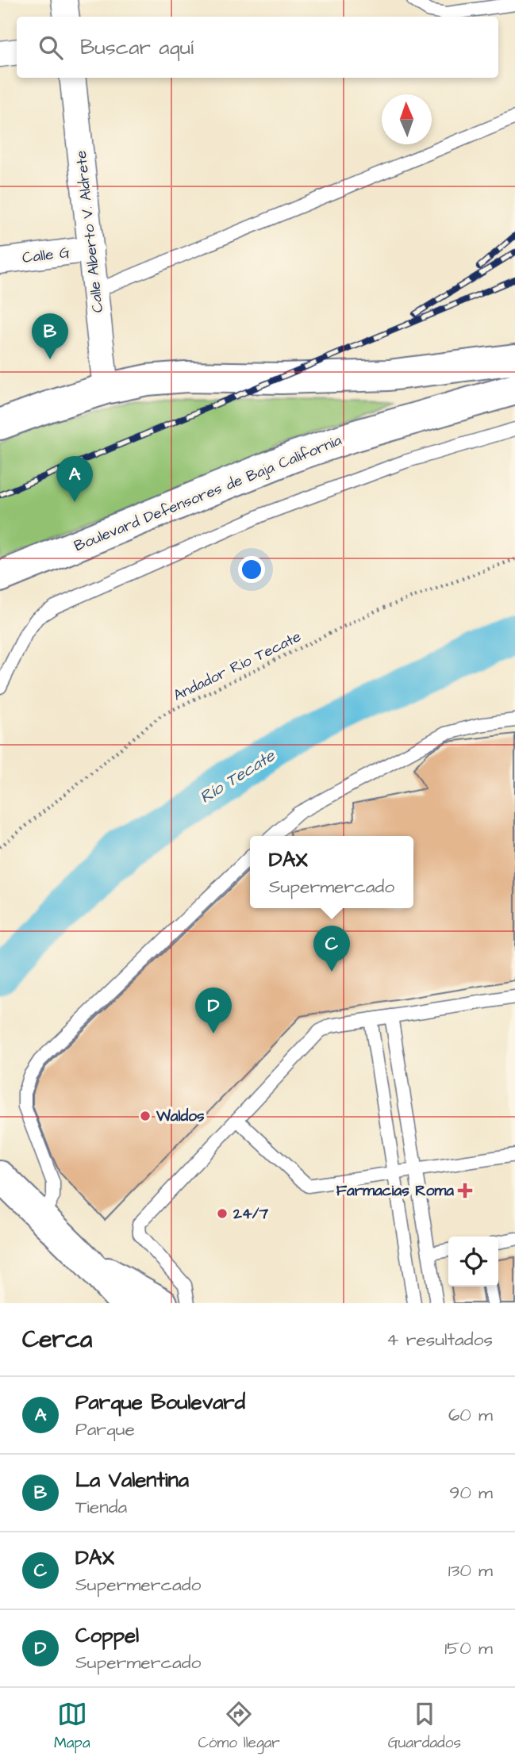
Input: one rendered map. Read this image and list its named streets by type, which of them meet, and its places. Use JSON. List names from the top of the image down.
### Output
{
  "streets": {
    "main road": ["Boulevard Defensores de Baja California"],
    "street": ["Calle Alberto V. Aldrete", "Calle G"],
    "path": ["Andador Rio Tecate"]
  },
  "crossings": [
    ["Calle Alberto V. Aldrete", "Calle G"]
  ],
  "water": ["Río Tecate"],
  "places": {
    "other": ["Waldos", "24/7"],
    "health": ["Farmacias Roma"]
  },
  "north": "top",
  "page": {
    "search": "Buscar aquí",
    "pins": [
      "B",
      "A",
      "C",
      "D"
    ],
    "popup": ["DAX", "Supermercado"],
    "heading": ["Cerca", "4 resultados"],
    "list": [
      {
        "mark": "A",
        "name": "Parque Boulevard",
        "note": "Parque",
        "value": "60 m"
      },
      {
        "mark": "B",
        "name": "La Valentina",
        "note": "Tienda",
        "value": "90 m"
      },
      {
        "mark": "C",
        "name": "DAX",
        "note": "Supermercado",
        "value": "130 m"
      },
      {
        "mark": "D",
        "name": "Coppel",
        "note": "Supermercado",
        "value": "150 m"
      }
    ],
    "nav": ["Mapa", "Cómo llegar", "Guardados"]
  }
}
